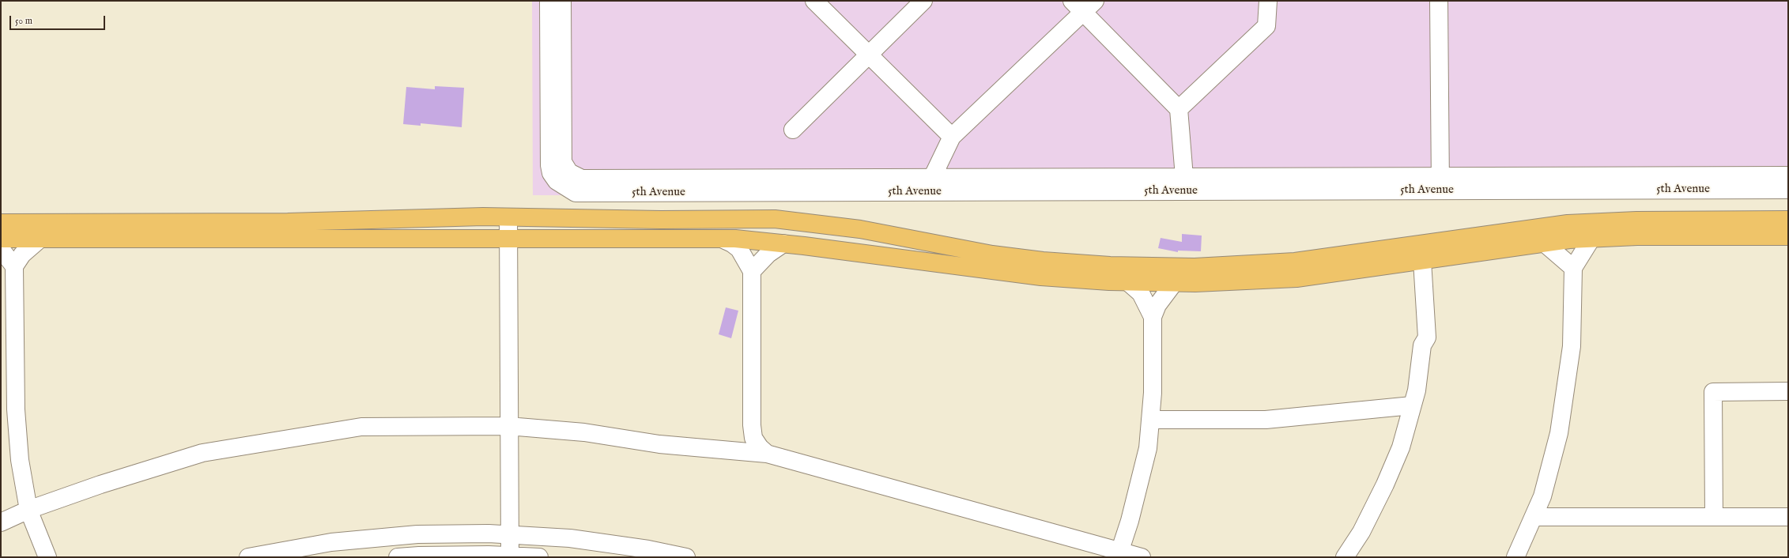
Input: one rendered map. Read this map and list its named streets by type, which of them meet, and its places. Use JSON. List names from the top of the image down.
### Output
{
  "streets": {
    "street": ["5th Avenue"]
  },
  "scale_bar": "50 m"
}
